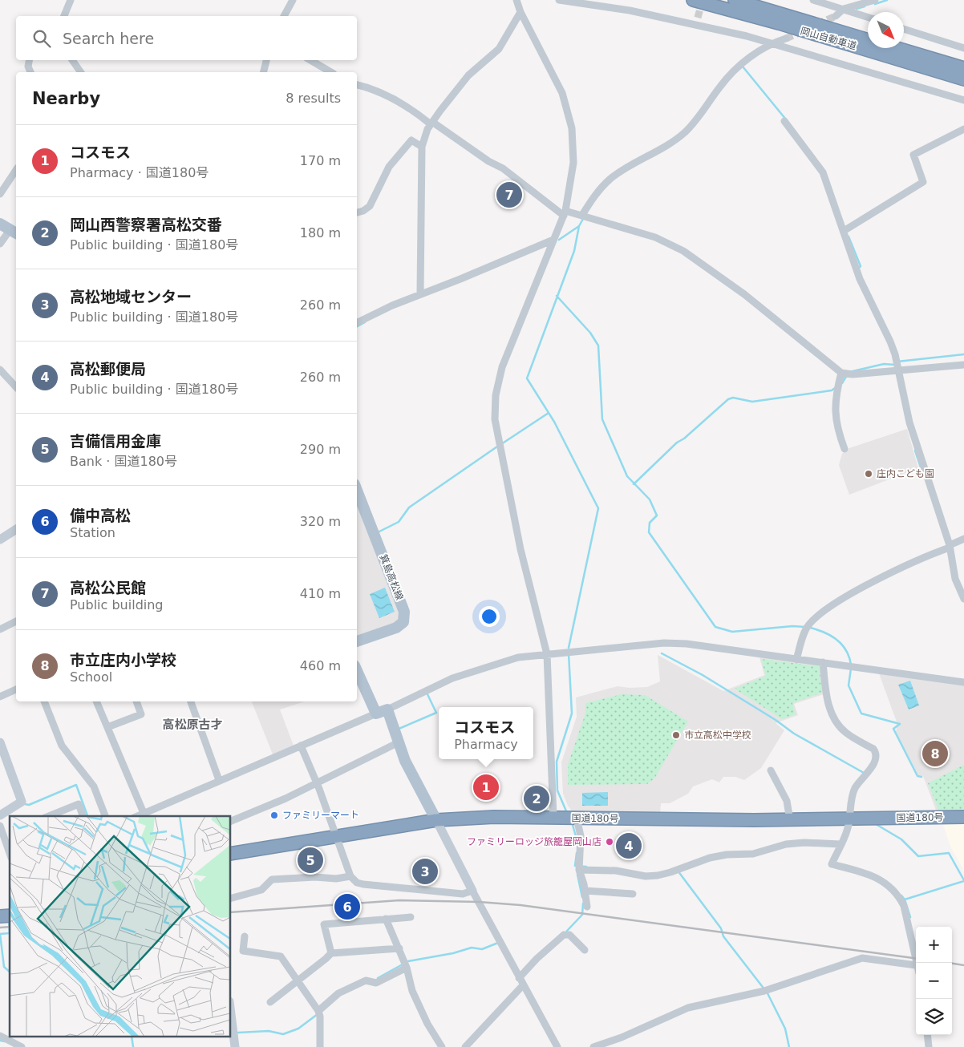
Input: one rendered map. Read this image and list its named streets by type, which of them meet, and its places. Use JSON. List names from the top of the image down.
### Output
{
  "streets": {
    "highway": ["岡山自動車道", "国道180号"],
    "main road": ["箕島高松線"]
  },
  "districts": ["高松原古才"],
  "places": [
    "庄内こども園",
    "市立高松中学校",
    "ファミリーマート",
    "ファミリーロッジ旅籠屋岡山店"
  ],
  "north": "bottom right",
  "page": {
    "search": "Search here",
    "heading": ["Nearby", "8 results"],
    "list": [
      {
        "mark": "1",
        "name": "コスモス",
        "note": "Pharmacy · 国道180号",
        "value": "170 m"
      },
      {
        "mark": "2",
        "name": "岡山西警察署高松交番",
        "note": "Public building · 国道180号",
        "value": "180 m"
      },
      {
        "mark": "3",
        "name": "高松地域センター",
        "note": "Public building · 国道180号",
        "value": "260 m"
      },
      {
        "mark": "4",
        "name": "高松郵便局",
        "note": "Public building · 国道180号",
        "value": "260 m"
      },
      {
        "mark": "5",
        "name": "吉備信用金庫",
        "note": "Bank · 国道180号",
        "value": "290 m"
      },
      {
        "mark": "6",
        "name": "備中高松",
        "note": "Station",
        "value": "320 m"
      },
      {
        "mark": "7",
        "name": "高松公民館",
        "note": "Public building",
        "value": "410 m"
      },
      {
        "mark": "8",
        "name": "市立庄内小学校",
        "note": "School",
        "value": "460 m"
      }
    ],
    "pins": [
      "7",
      "8",
      "1",
      "2",
      "4",
      "5",
      "3",
      "6"
    ],
    "popup": ["コスモス", "Pharmacy"],
    "map_buttons": ["+", "−"]
  }
}
